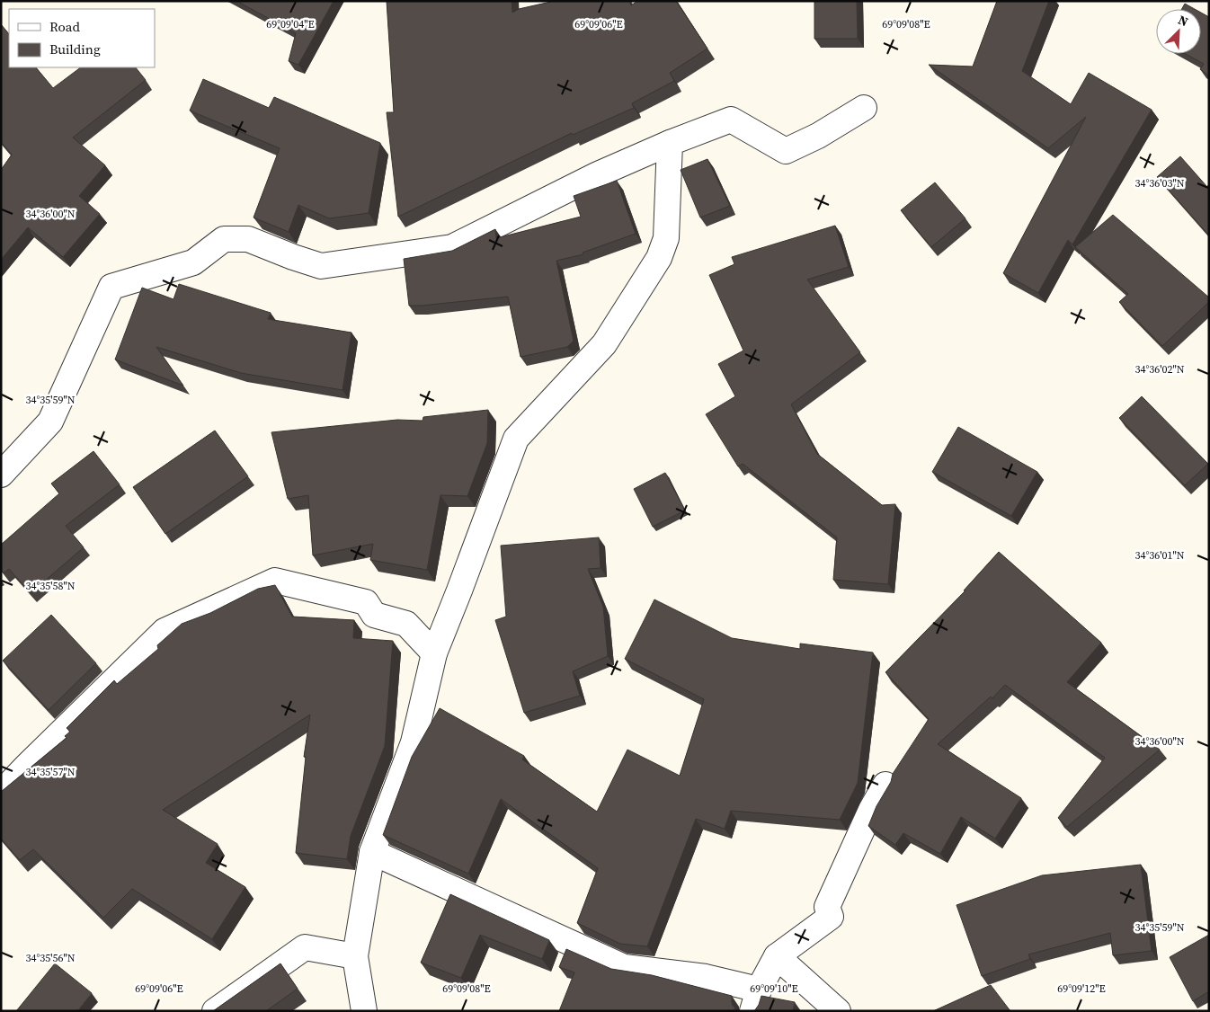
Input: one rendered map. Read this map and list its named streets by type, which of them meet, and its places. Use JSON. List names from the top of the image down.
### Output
{
  "legend": ["Road", "Building"],
  "north": "top right",
  "coordinates": [
    "69°09'04\"E",
    "69°09'06\"E",
    "69°09'08\"E",
    "34°36'03\"N",
    "34°36'00\"N",
    "34°36'02\"N",
    "34°35'59\"N",
    "34°36'01\"N",
    "34°35'58\"N",
    "34°35'57\"N",
    "34°35'56\"N",
    "69°09'10\"E",
    "69°09'12\"E"
  ]
}
